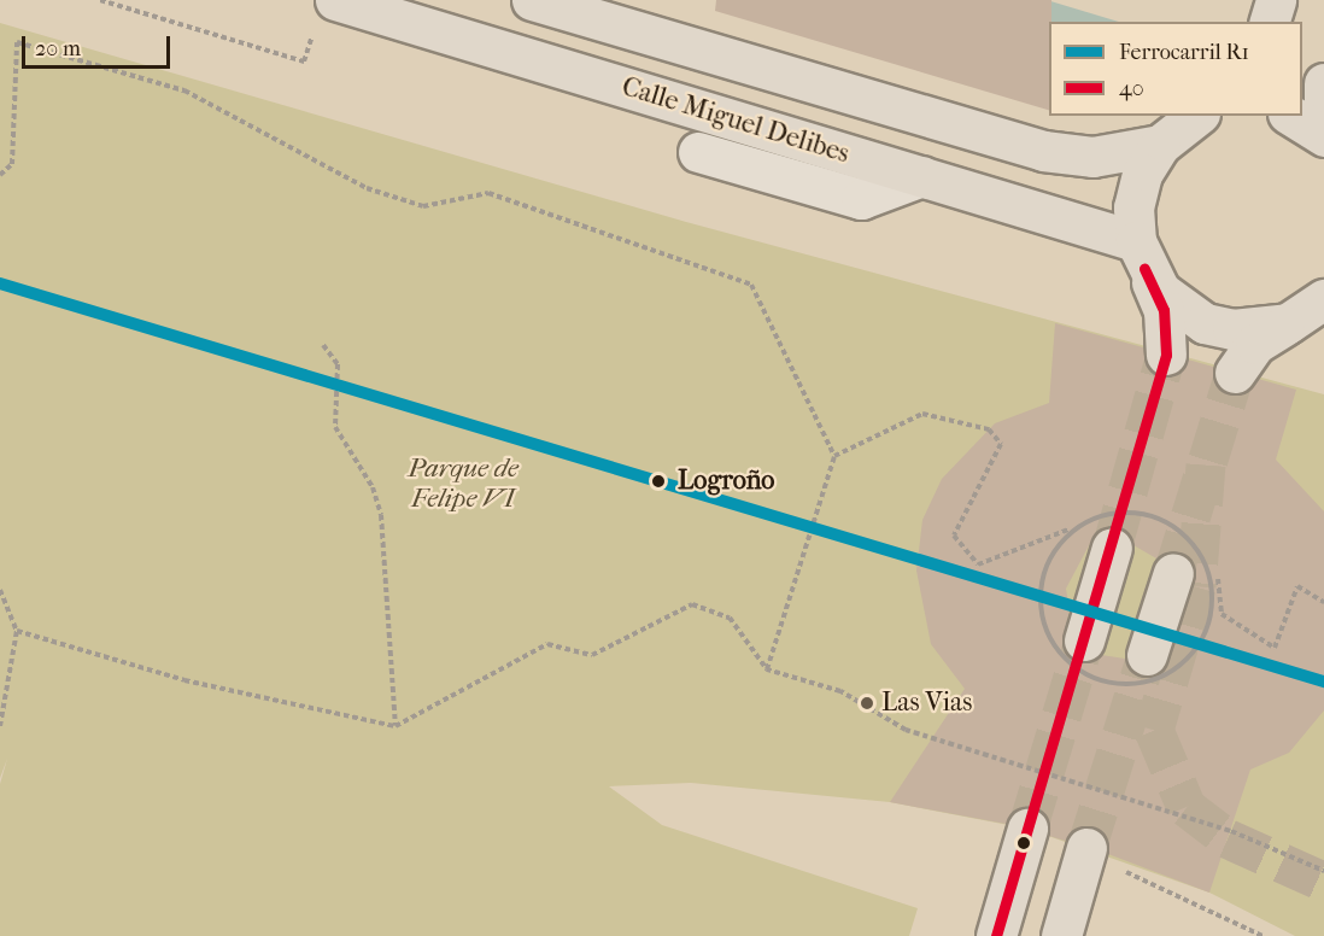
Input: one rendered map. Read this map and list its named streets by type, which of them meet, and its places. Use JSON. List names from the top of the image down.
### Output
{
  "streets": {
    "main road": ["Calle Miguel Delibes"]
  },
  "parks": ["Parque de Felipe VI"],
  "places": ["Logroño", "Las Vias"],
  "lines": ["transit line 40", "rail line R1"],
  "legend": ["Ferrocarril R1", "40"],
  "scale_bar": "20 m"
}
